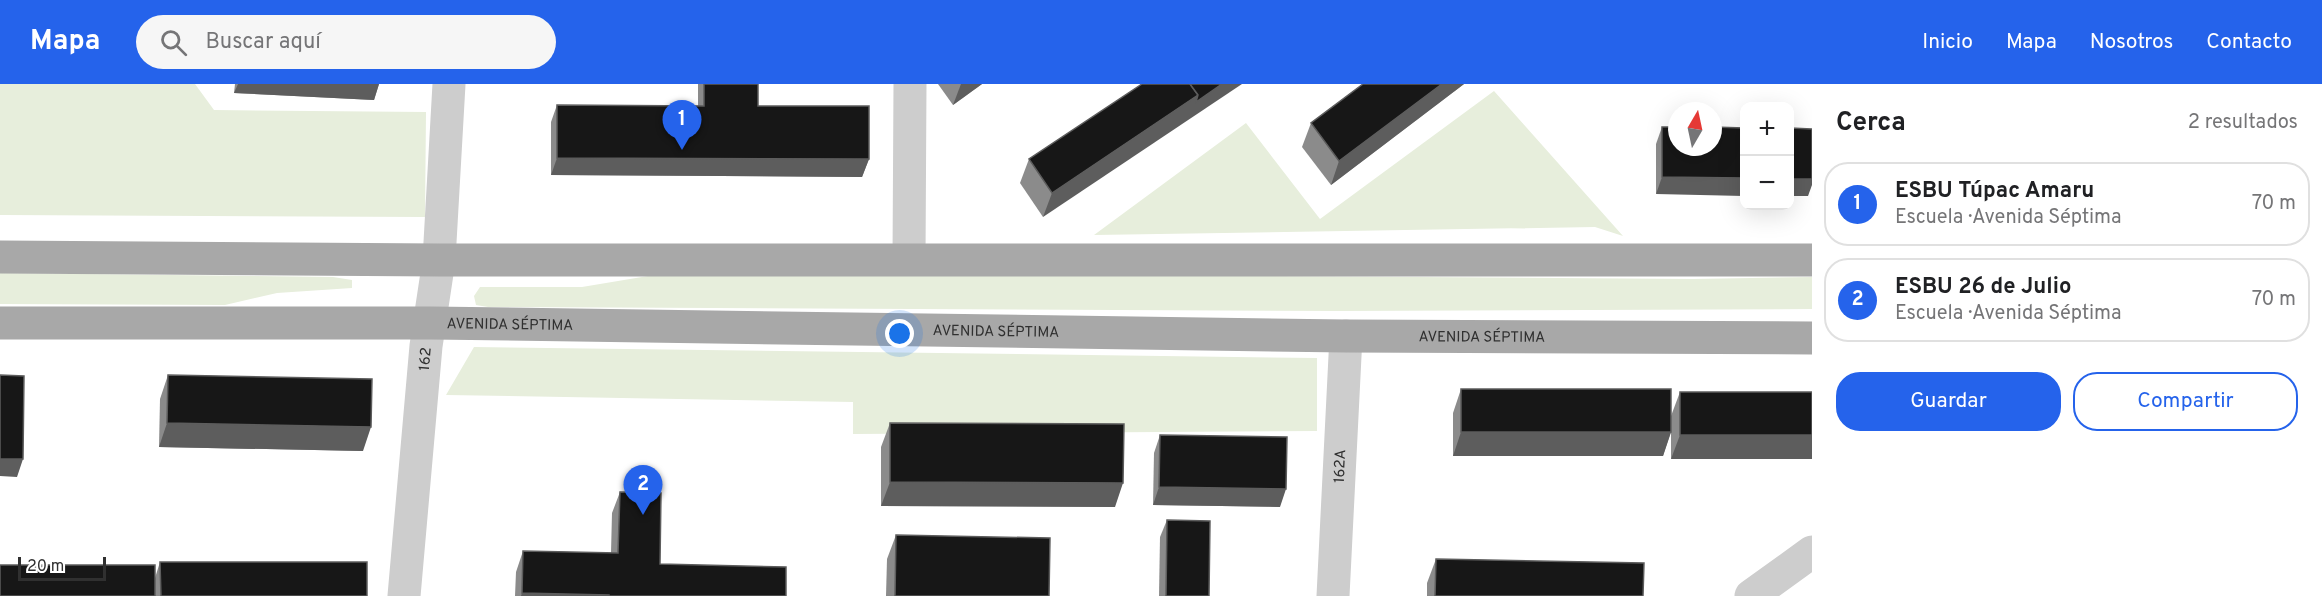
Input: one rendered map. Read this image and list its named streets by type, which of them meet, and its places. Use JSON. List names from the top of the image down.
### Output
{
  "streets": {
    "main road": ["AVENIDA SÉPTIMA"],
    "street": ["162", "162A"]
  },
  "crossings": [
    ["AVENIDA SÉPTIMA", "162"],
    ["AVENIDA SÉPTIMA", "162A"]
  ],
  "scale_bar": "20 m",
  "north": "top",
  "page": {
    "header": "Mapa",
    "search": "Buscar aquí",
    "nav": [
      "Inicio",
      "Mapa",
      "Nosotros",
      "Contacto"
    ],
    "heading": ["Cerca", "2 resultados"],
    "pins": ["1", "2"],
    "map_buttons": ["+", "−"],
    "list": [
      {
        "mark": "1",
        "name": "ESBU Túpac Amaru",
        "note": "Escuela · Avenida Séptima",
        "value": "70 m"
      },
      {
        "mark": "2",
        "name": "ESBU 26 de Julio",
        "note": "Escuela · Avenida Séptima",
        "value": "70 m"
      }
    ],
    "buttons": ["Guardar", "Compartir"],
    "scale": "20 m"
  }
}
